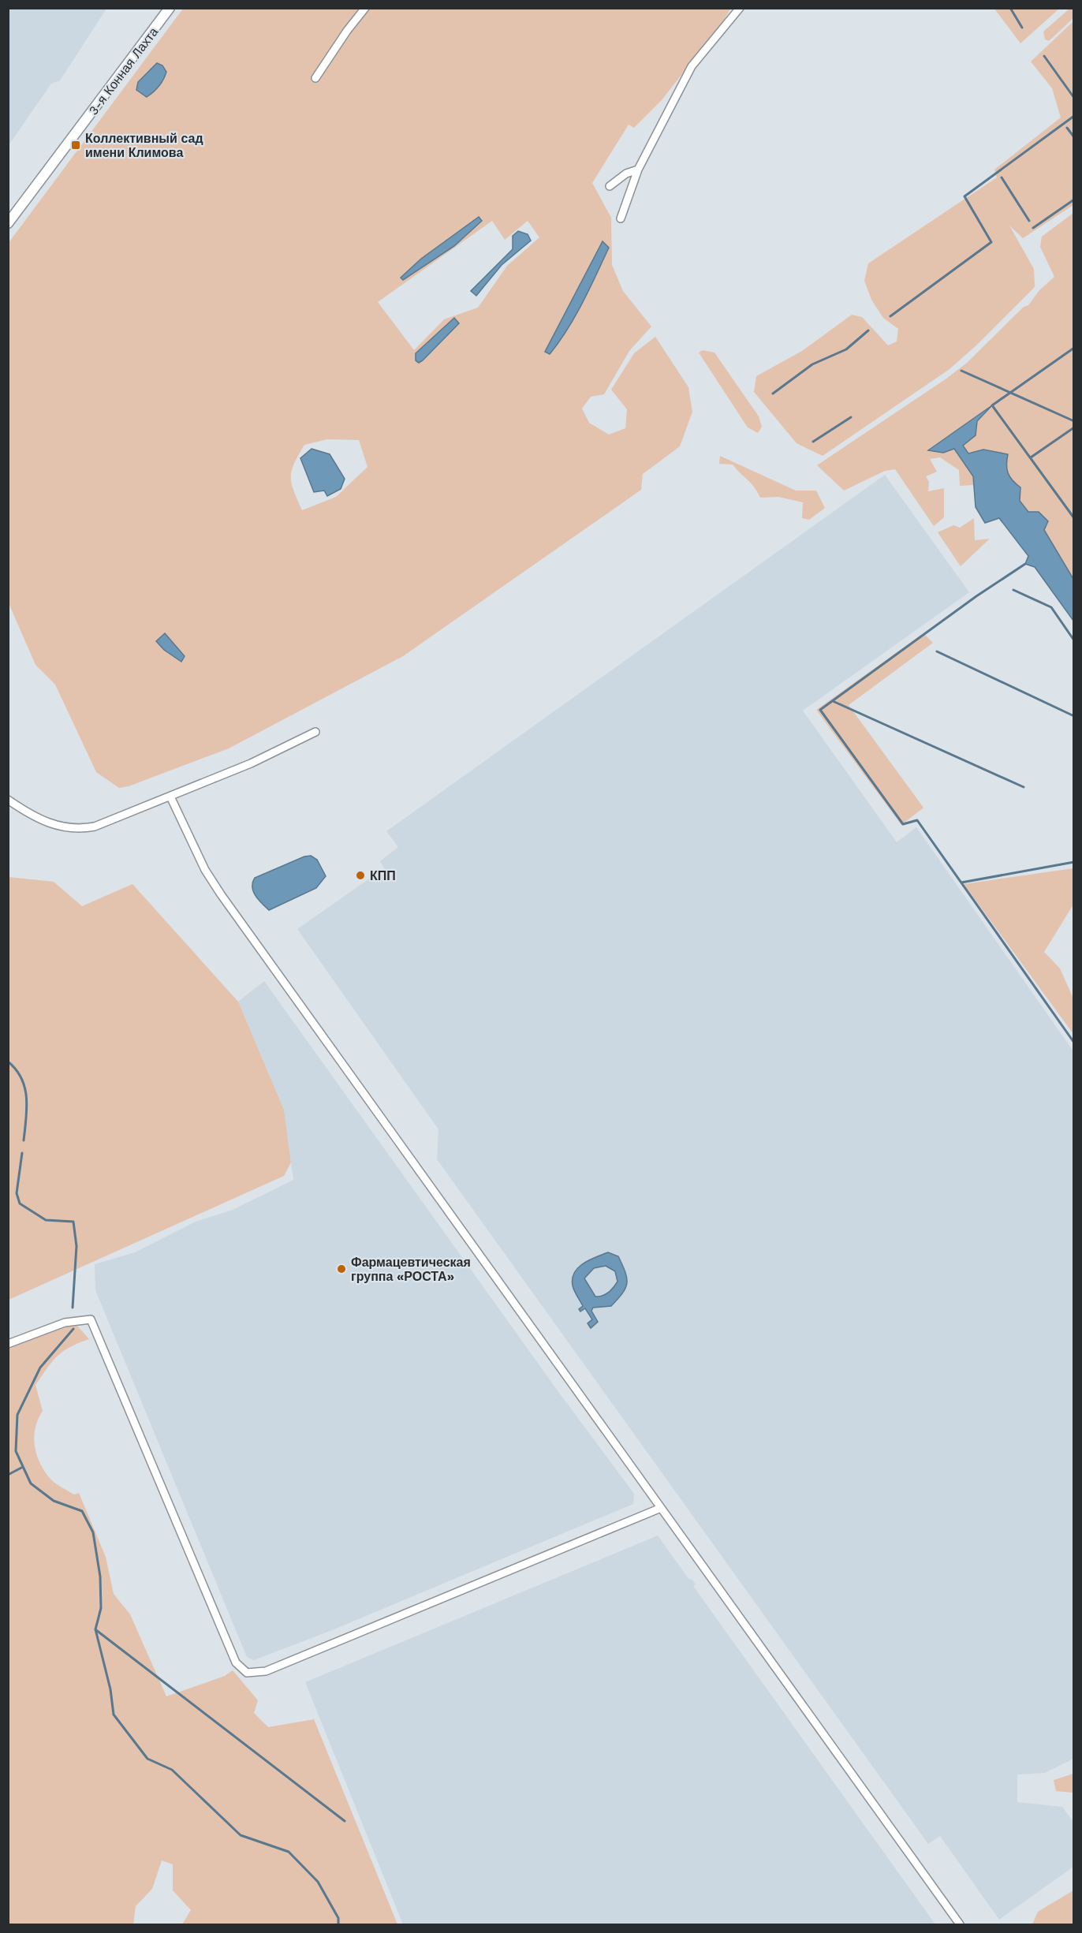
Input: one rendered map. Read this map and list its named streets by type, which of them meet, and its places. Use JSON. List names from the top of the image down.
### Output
{
  "streets": {
    "main road": ["3-я Конная Лахта"]
  },
  "places": {
    "transit": ["Коллективный сад имени Климова"],
    "other": ["КПП", "Фармацевтическая группа «РОСТА»"]
  }
}
